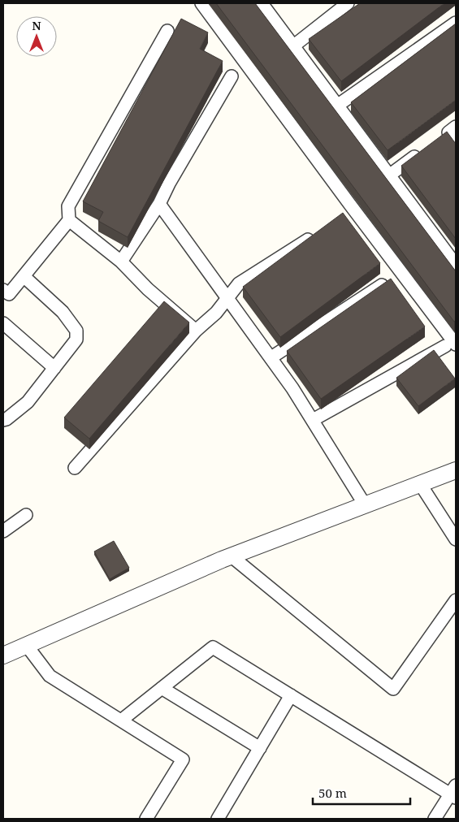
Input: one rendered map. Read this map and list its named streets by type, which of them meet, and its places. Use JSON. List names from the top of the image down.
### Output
{
  "scale_bar": "50 m",
  "north": "top"
}
